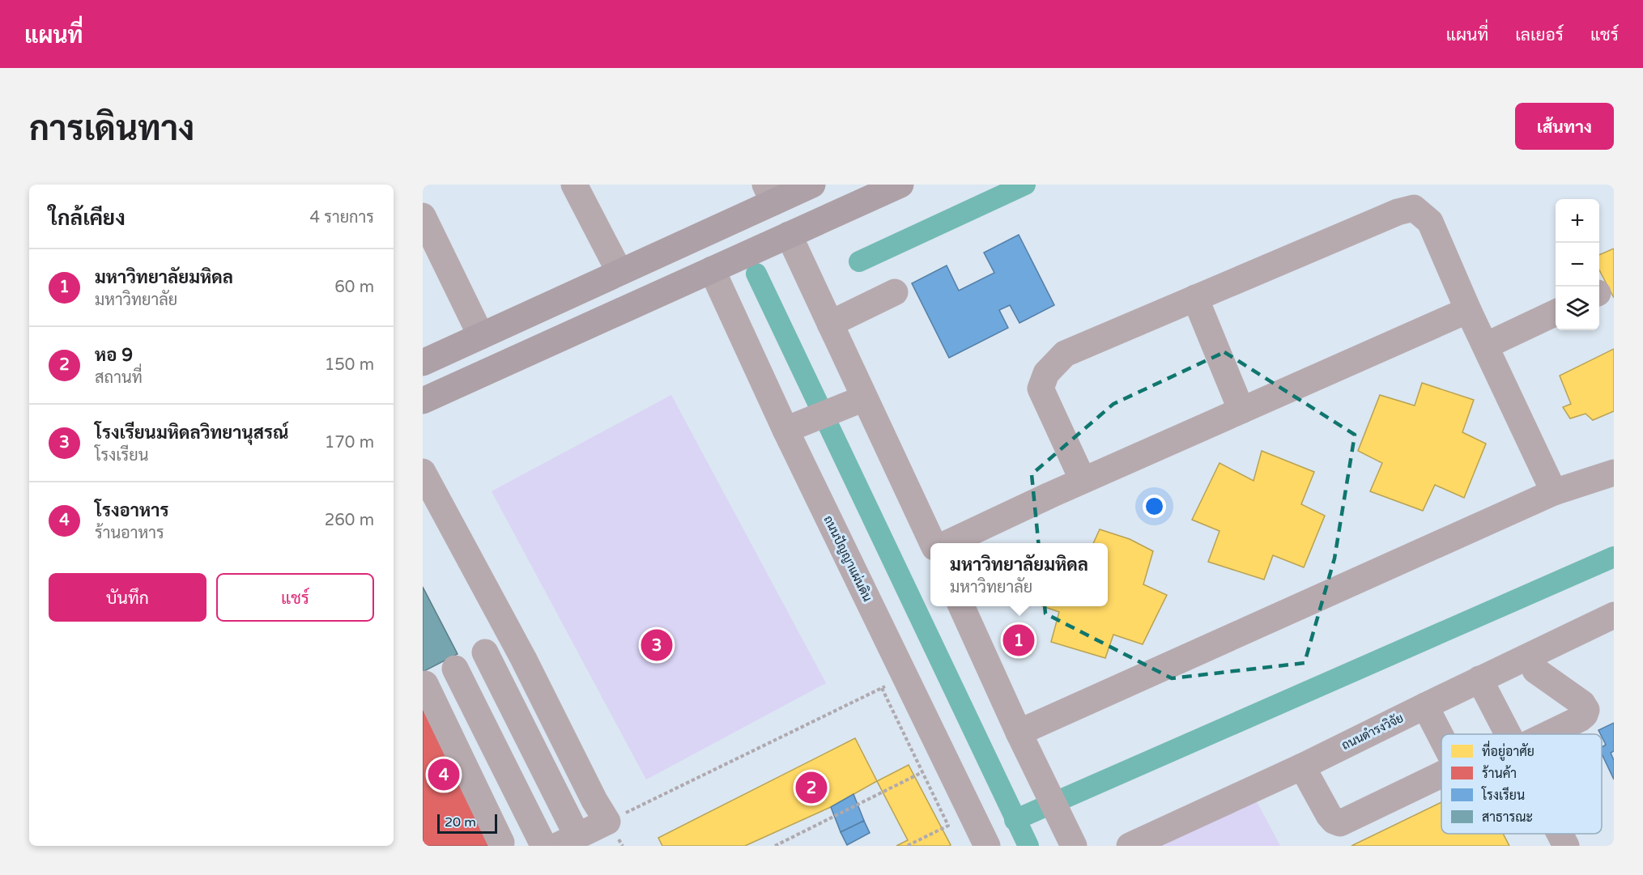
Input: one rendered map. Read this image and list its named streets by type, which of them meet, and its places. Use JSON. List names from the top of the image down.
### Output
{
  "streets": {
    "street": ["ถนนปัญญาแผ่นดิน", "ถนนดำรงวิจัย"]
  },
  "legend": [
    "ที่อยู่อาศัย",
    "ร้านค้า",
    "โรงเรียน",
    "สาธารณะ"
  ],
  "scale_bar": "20 m",
  "page": {
    "header": "แผนที่",
    "nav": ["แผนที่", "เลเยอร์", "แชร์"],
    "buttons": [
      "เส้นทาง",
      ["บันทึก", "แชร์"]
    ],
    "title": "การเดินทาง",
    "heading": ["ใกล้เคียง", "4 รายการ"],
    "map_buttons": ["+", "−"],
    "list": [
      {
        "mark": "1",
        "name": "มหาวิทยาลัยมหิดล",
        "note": "มหาวิทยาลัย",
        "value": "60 m"
      },
      {
        "mark": "2",
        "name": "หอ 9",
        "note": "สถานที่",
        "value": "150 m"
      },
      {
        "mark": "3",
        "name": "โรงเรียนมหิดลวิทยานุสรณ์",
        "note": "โรงเรียน",
        "value": "170 m"
      },
      {
        "mark": "4",
        "name": "โรงอาหาร",
        "note": "ร้านอาหาร",
        "value": "260 m"
      }
    ],
    "popup": ["มหาวิทยาลัยมหิดล", "มหาวิทยาลัย"],
    "pins": [
      "1",
      "3",
      "4",
      "2"
    ],
    "scale": "20 m"
  }
}
